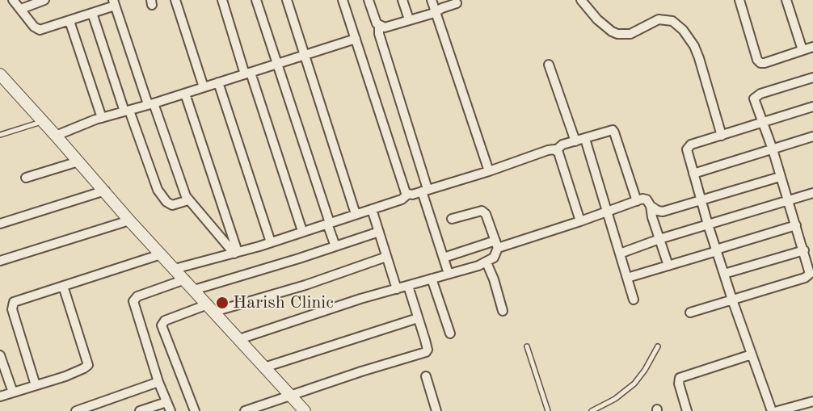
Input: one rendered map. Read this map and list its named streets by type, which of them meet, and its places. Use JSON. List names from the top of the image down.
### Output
{
  "places": ["Harish Clinic"]
}
